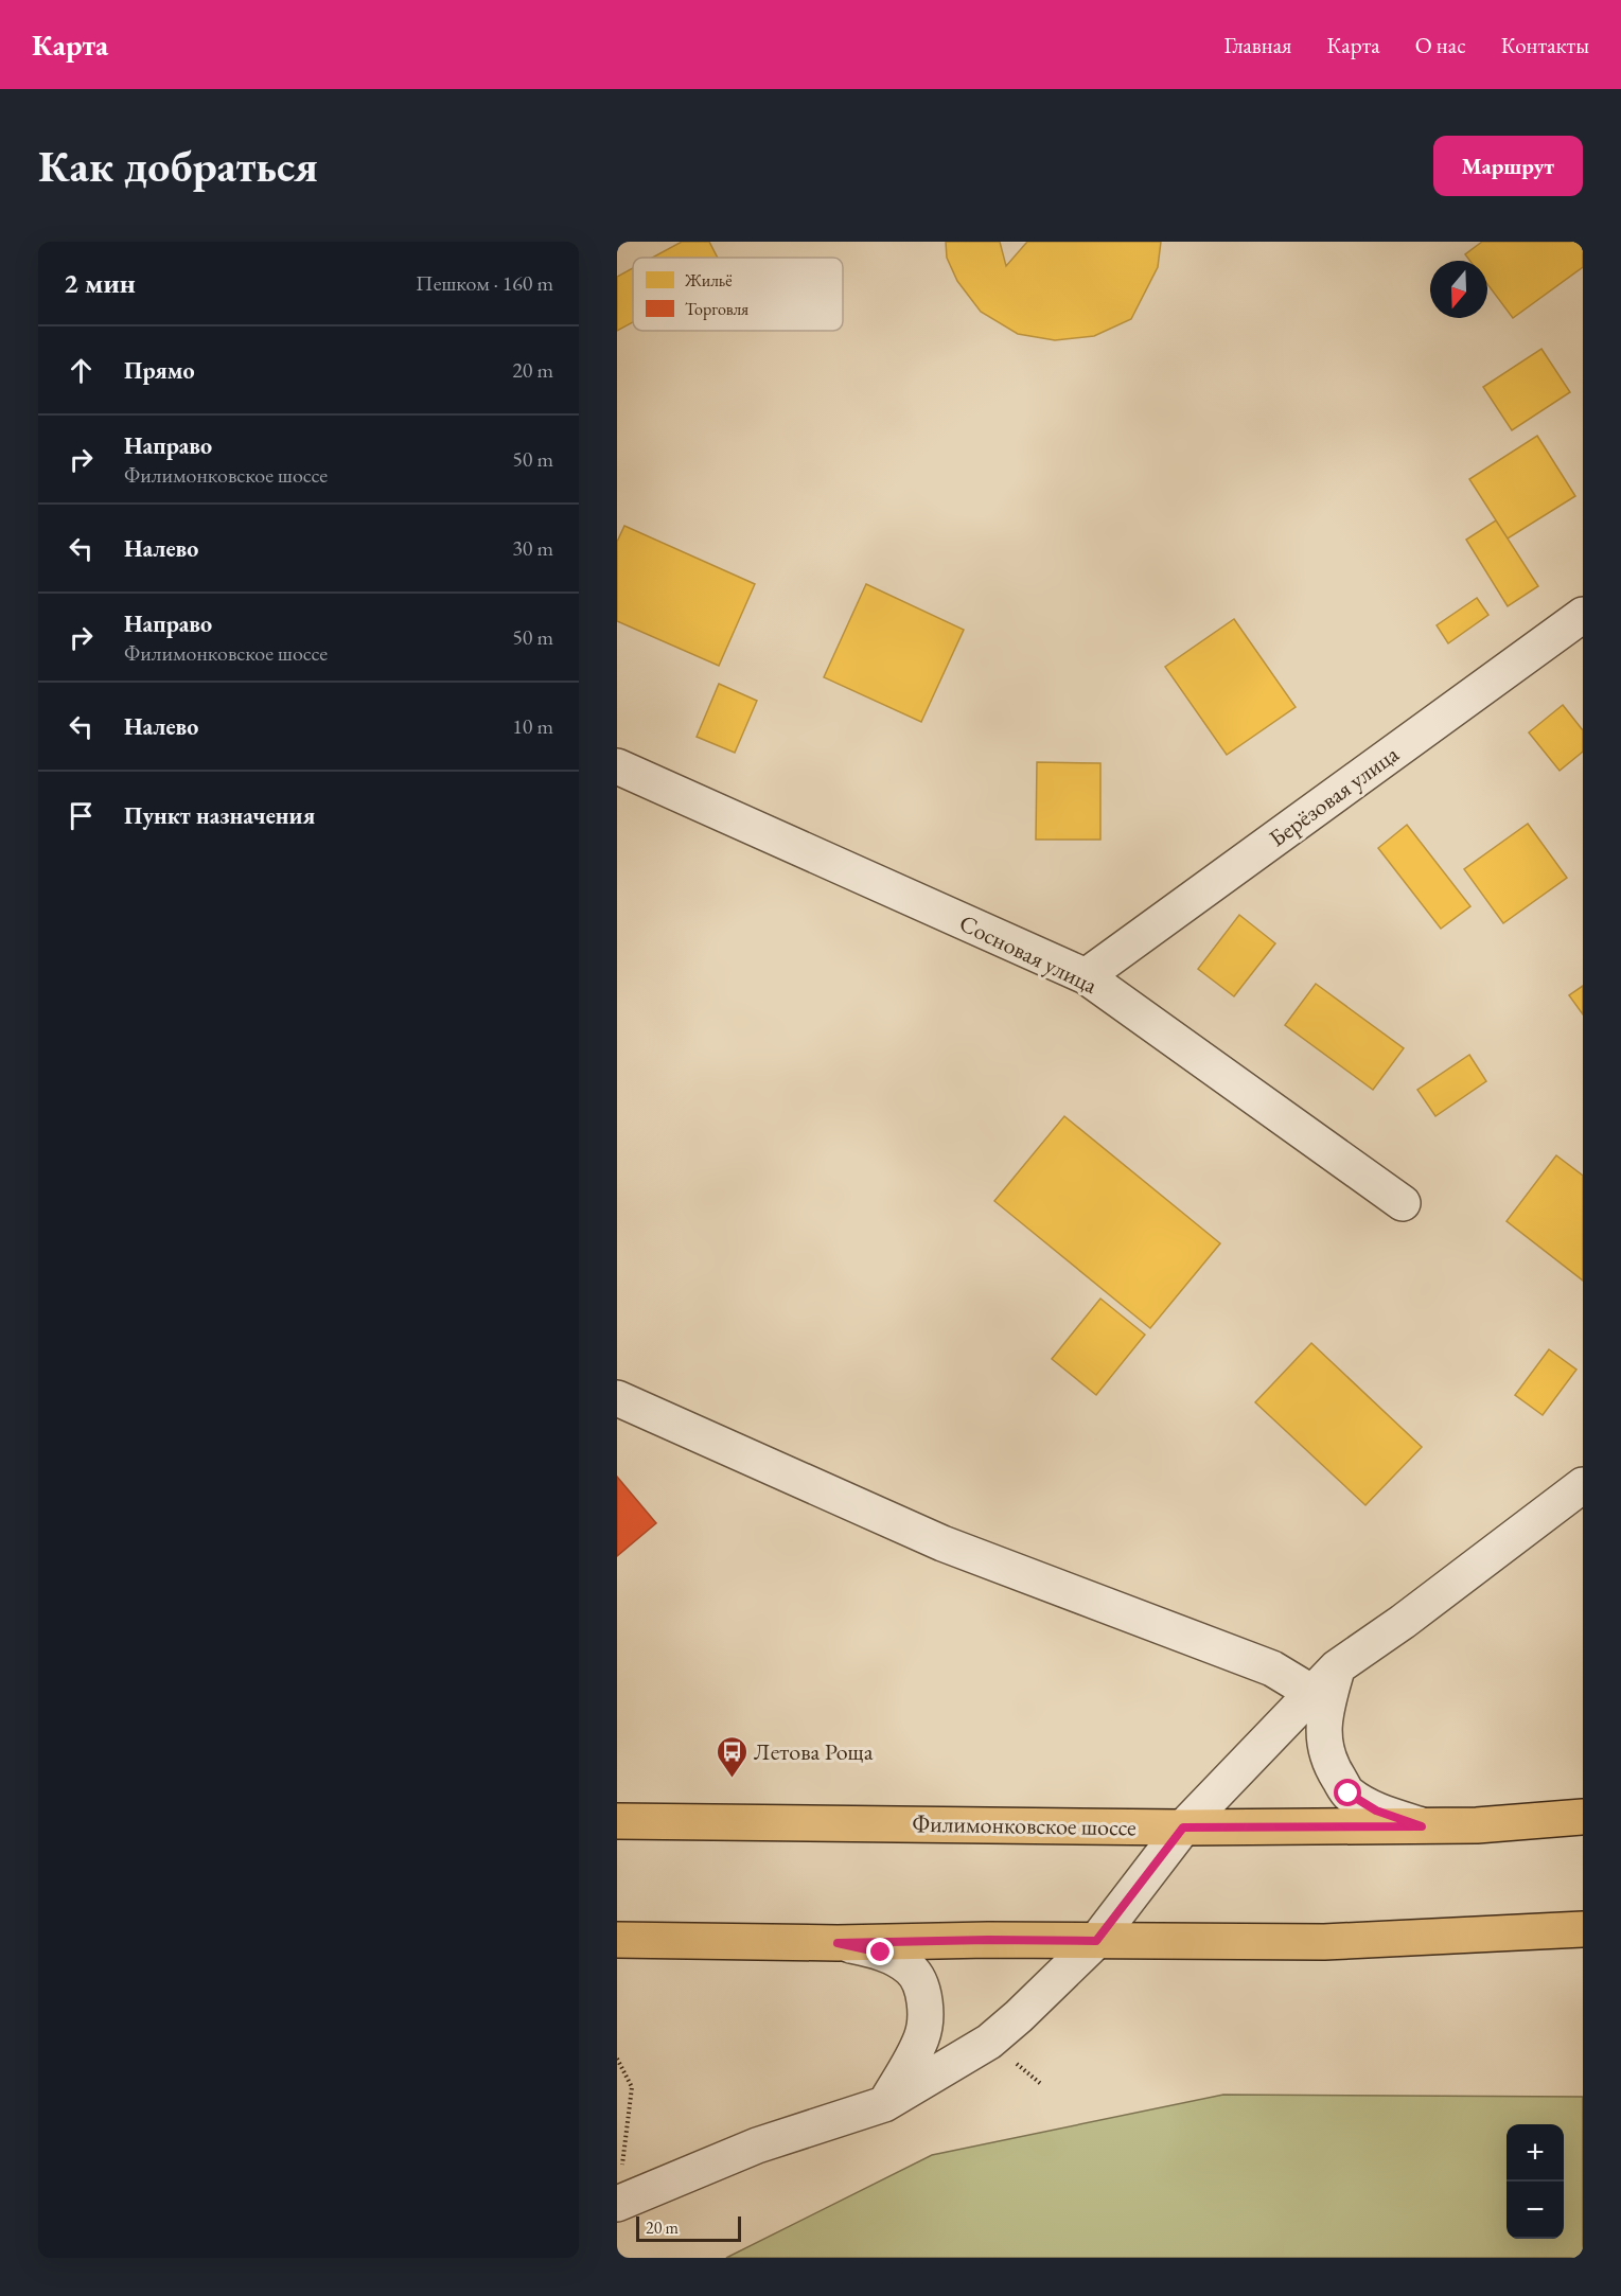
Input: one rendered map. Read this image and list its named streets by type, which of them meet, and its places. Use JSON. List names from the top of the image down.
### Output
{
  "streets": {
    "main road": ["Филимонковское шоссе"],
    "street": ["Берёзовая улица", "Сосновая улица"]
  },
  "crossings": [
    ["Берёзовая улица", "Сосновая улица"]
  ],
  "places": {
    "bus stop": ["Летова Роща"]
  },
  "legend": ["Жильё", "Торговля"],
  "scale_bar": "20 m",
  "north": "bottom",
  "page": {
    "header": "Карта",
    "nav": [
      "Главная",
      "Карта",
      "О нас",
      "Контакты"
    ],
    "buttons": "Маршрут",
    "title": "Как добраться",
    "heading": ["2 мин", "Пешком · 160 m"],
    "list": [
      ["Прямо", "20 m"],
      ["Направо", "Филимонковское шоссе", "50 m"],
      ["Налево", "30 m"],
      ["Направо", "Филимонковское шоссе", "50 m"],
      ["Налево", "10 m"],
      "Пункт назначения"
    ],
    "map_buttons": ["+", "−"],
    "scale": "20 m"
  }
}
